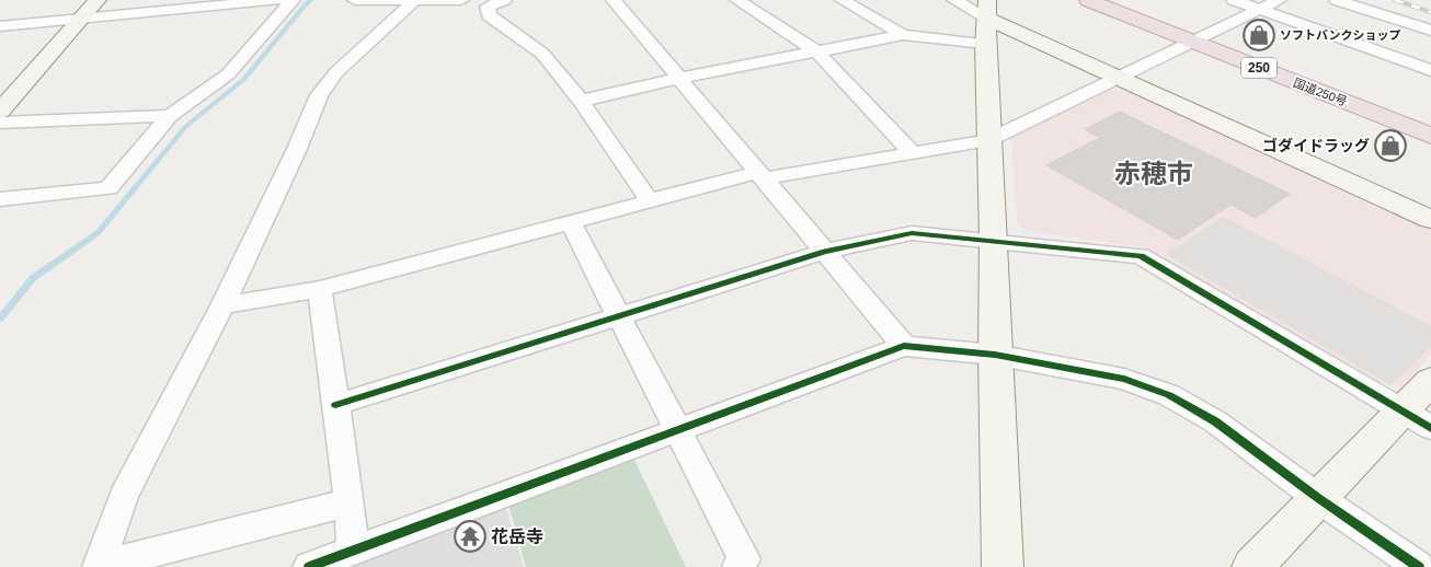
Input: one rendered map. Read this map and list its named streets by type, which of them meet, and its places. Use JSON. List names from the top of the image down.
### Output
{
  "streets": {
    "highway": ["250", "国道250号"]
  },
  "districts": ["赤穂市"],
  "places": {
    "shop": ["ソフトバンクショップ", "ゴダイドラッグ"],
    "temple": ["花岳寺"]
  }
}
